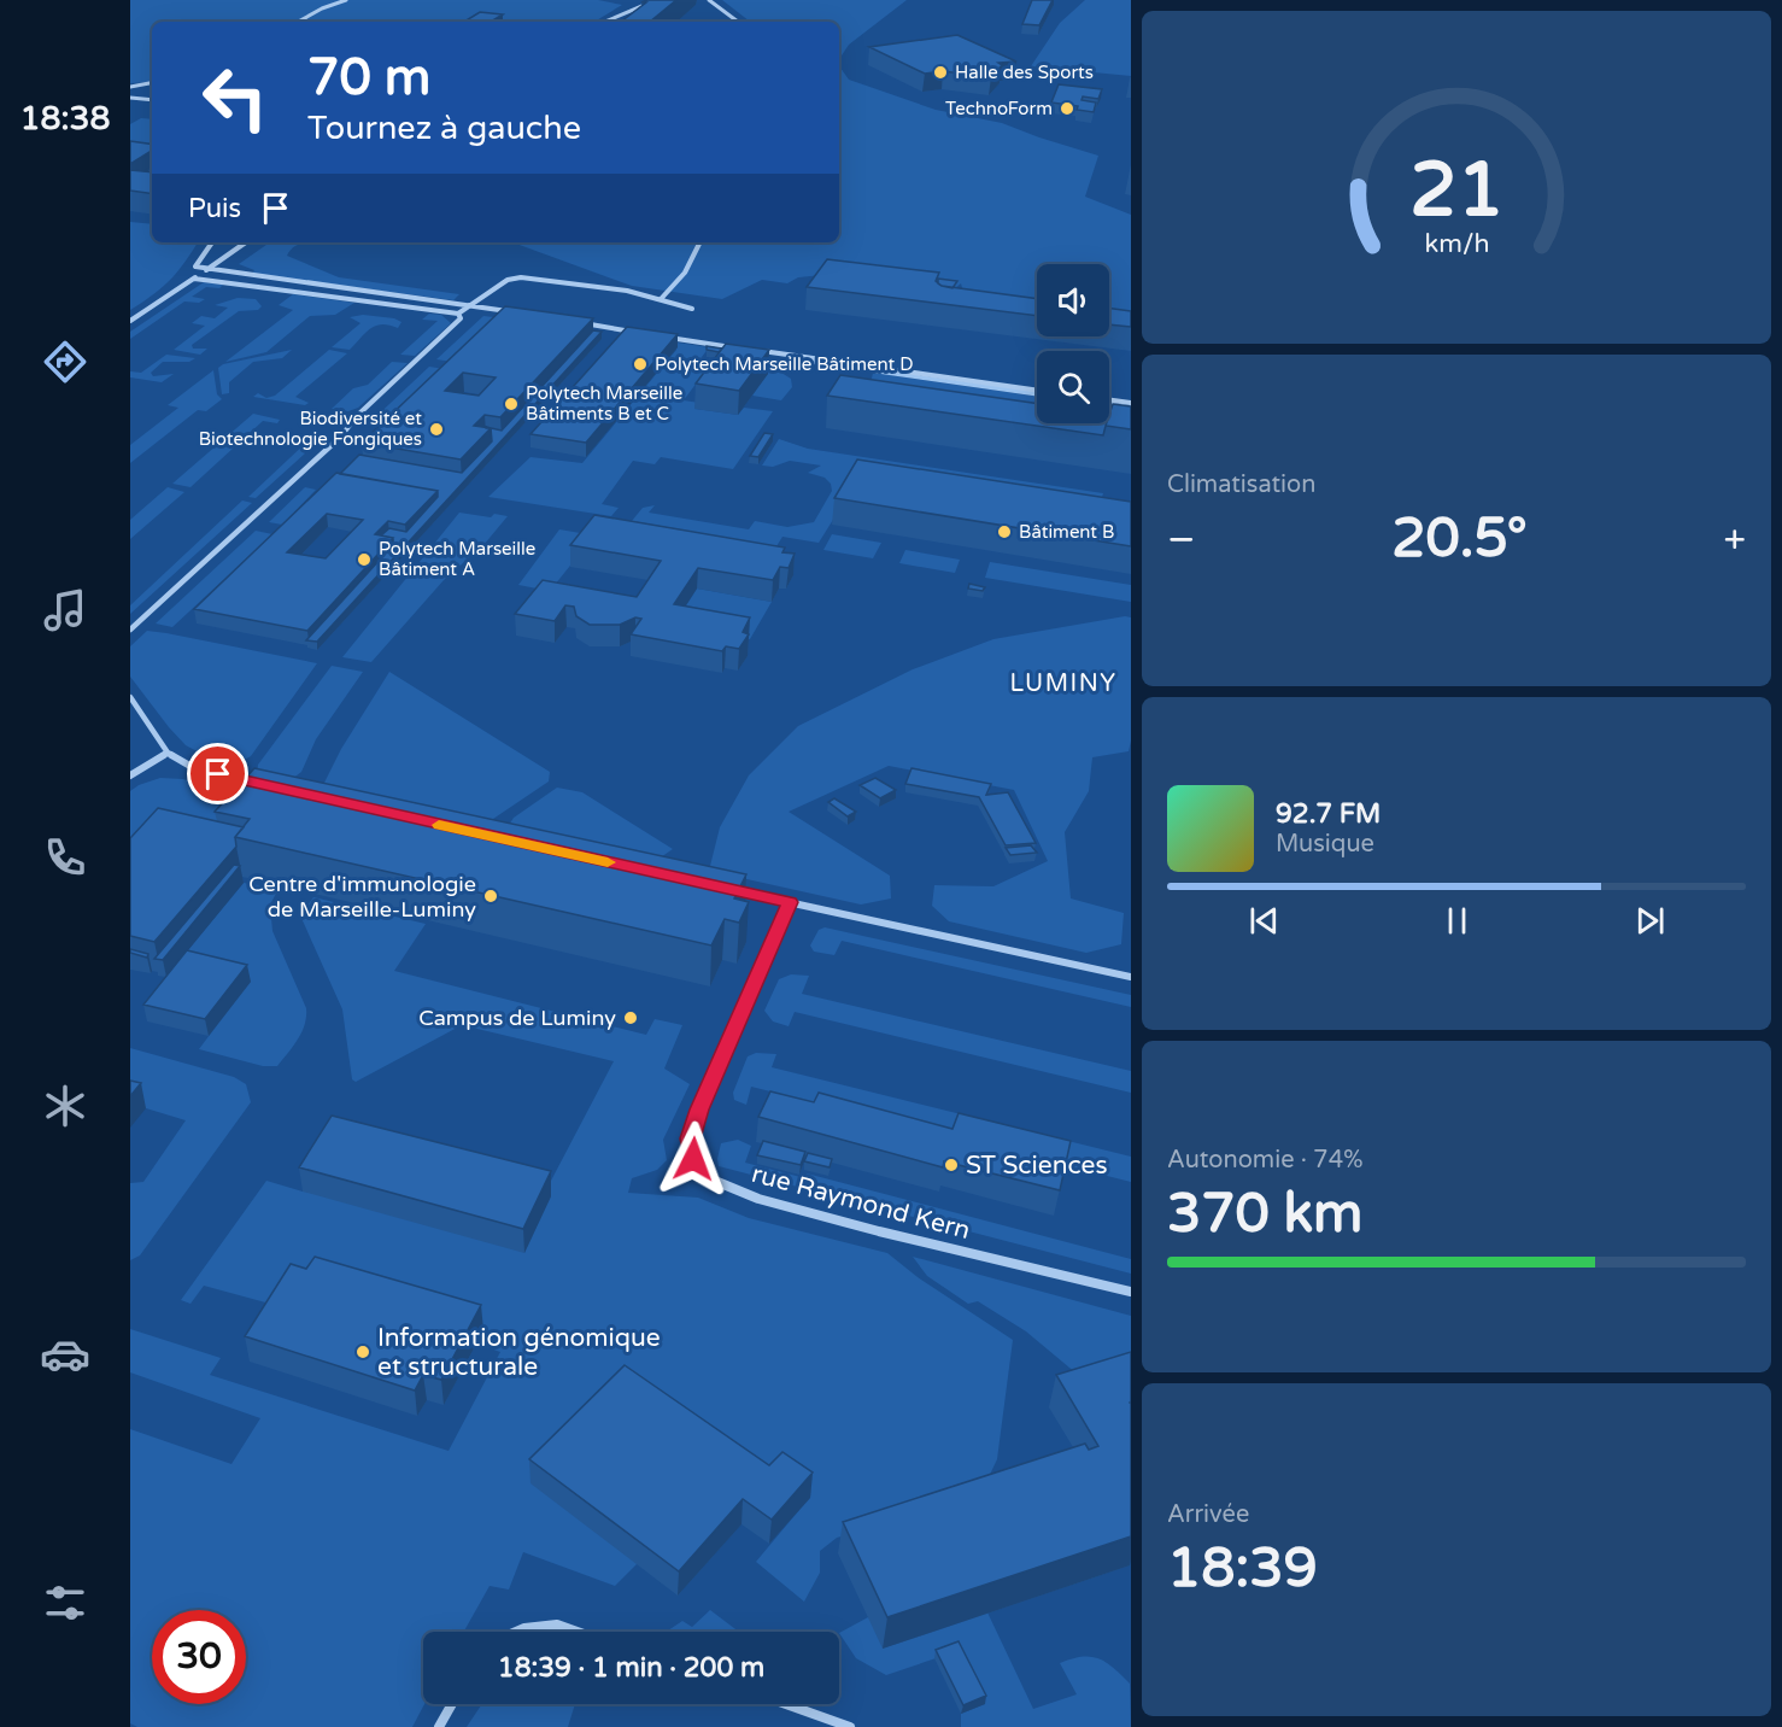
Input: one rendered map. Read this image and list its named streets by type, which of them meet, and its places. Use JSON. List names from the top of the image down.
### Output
{
  "streets": {
    "street": ["rue Raymond Kern"]
  },
  "districts": ["LUMINY"],
  "places": [
    "Halle des Sports",
    "TechnoForm",
    "Polytech Marseille Bâtiment D",
    "Polytech Marseille Bâtiments B et C",
    "Biodiversité et Biotechnologie Fongiques",
    "Bâtiment B",
    "Polytech Marseille Bâtiment A",
    "Centre d'immunologie de Marseille-Luminy",
    "Campus de Luminy",
    "ST Sciences",
    "Information génomique et structurale"
  ],
  "page": {
    "tabs": "18:38",
    "turn": ["70 m", "Tournez à gauche"],
    "then": "Puis",
    "tile": [
      "Climatisation",
      ["Autonomie · 74%", "370 km"],
      ["Arrivée", "18:39"]
    ],
    "heat": ["−", "20.5°", "+"],
    "song": ["92.7 FM", "Musique"],
    "limit": "30",
    "trip": "18:39 · 1 min · 200 m",
    "gauge": ["21", "km/h"]
  }
}
